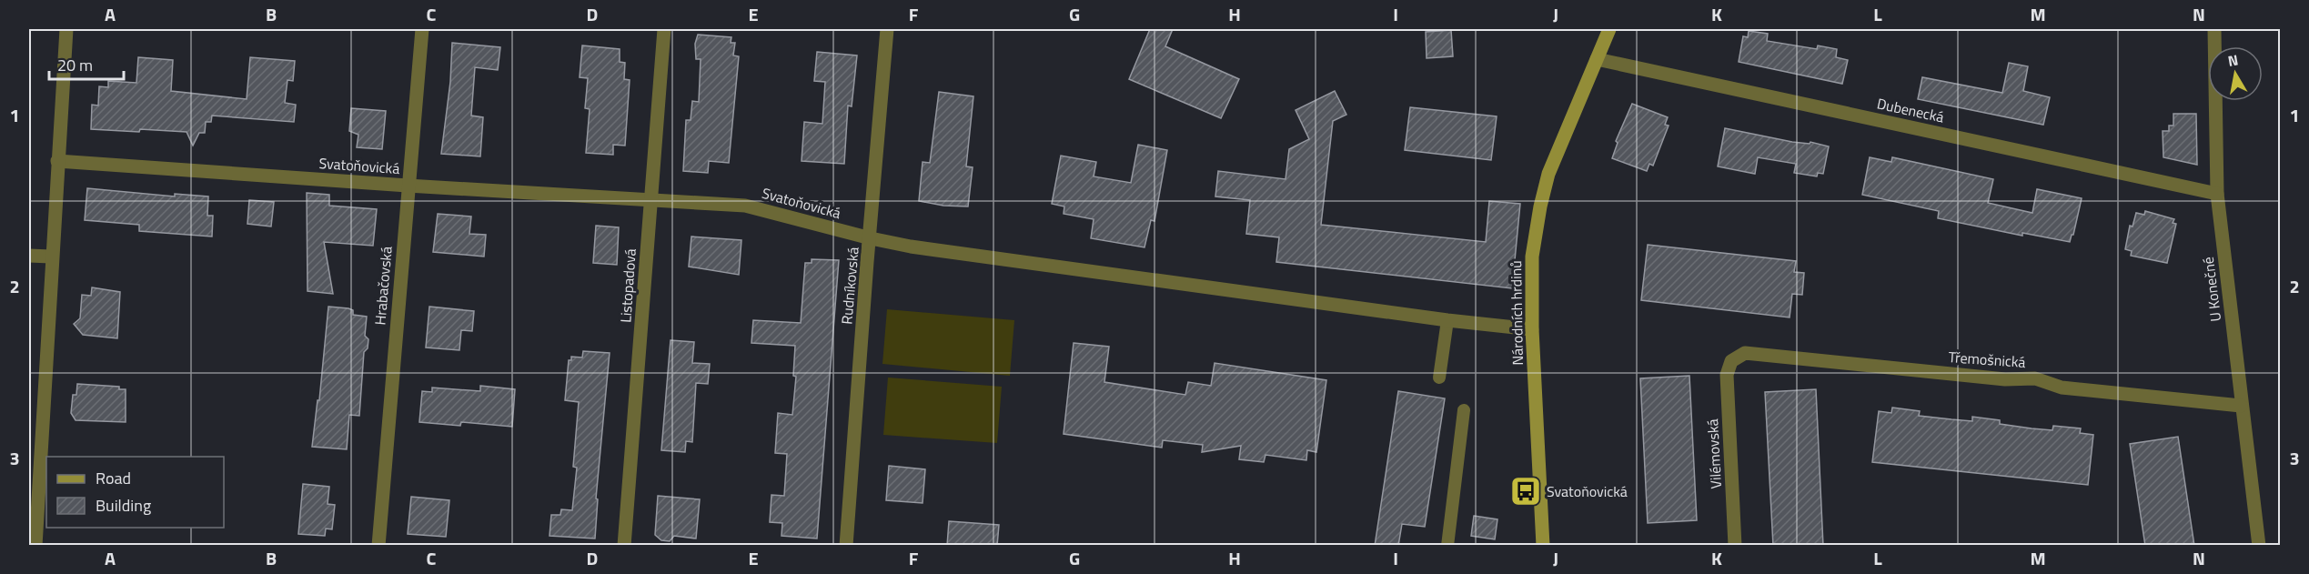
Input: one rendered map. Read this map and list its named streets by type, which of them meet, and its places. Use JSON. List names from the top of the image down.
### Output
{
  "streets": {
    "street": [
      "Dubenecká",
      "Svatoňovická",
      "Hrabačovská",
      "Listopadová",
      "Rudníkovská",
      "U Konečné",
      "Národních hrdinů",
      "Třemošnická",
      "Vilémovská"
    ]
  },
  "crossings": [
    ["Dubenecká", "U Konečné"],
    ["Dubenecká", "Národních hrdinů"],
    ["Svatoňovická", "Hrabačovská"],
    ["Svatoňovická", "Listopadová"],
    ["Svatoňovická", "Rudníkovská"],
    ["Svatoňovická", "Národních hrdinů"],
    ["U Konečné", "Třemošnická"],
    ["Třemošnická", "Vilémovská"]
  ],
  "places": {
    "bus stop": ["Svatoňovická"]
  },
  "legend": ["Road", "Building"],
  "scale_bar": "20 m",
  "north": "top",
  "grid": {
    "columns": [
      "A",
      "B",
      "C",
      "D",
      "E",
      "F",
      "G",
      "H",
      "I",
      "J",
      "K",
      "L",
      "M",
      "N"
    ],
    "rows": ["1", "2", "3"]
  }
}
